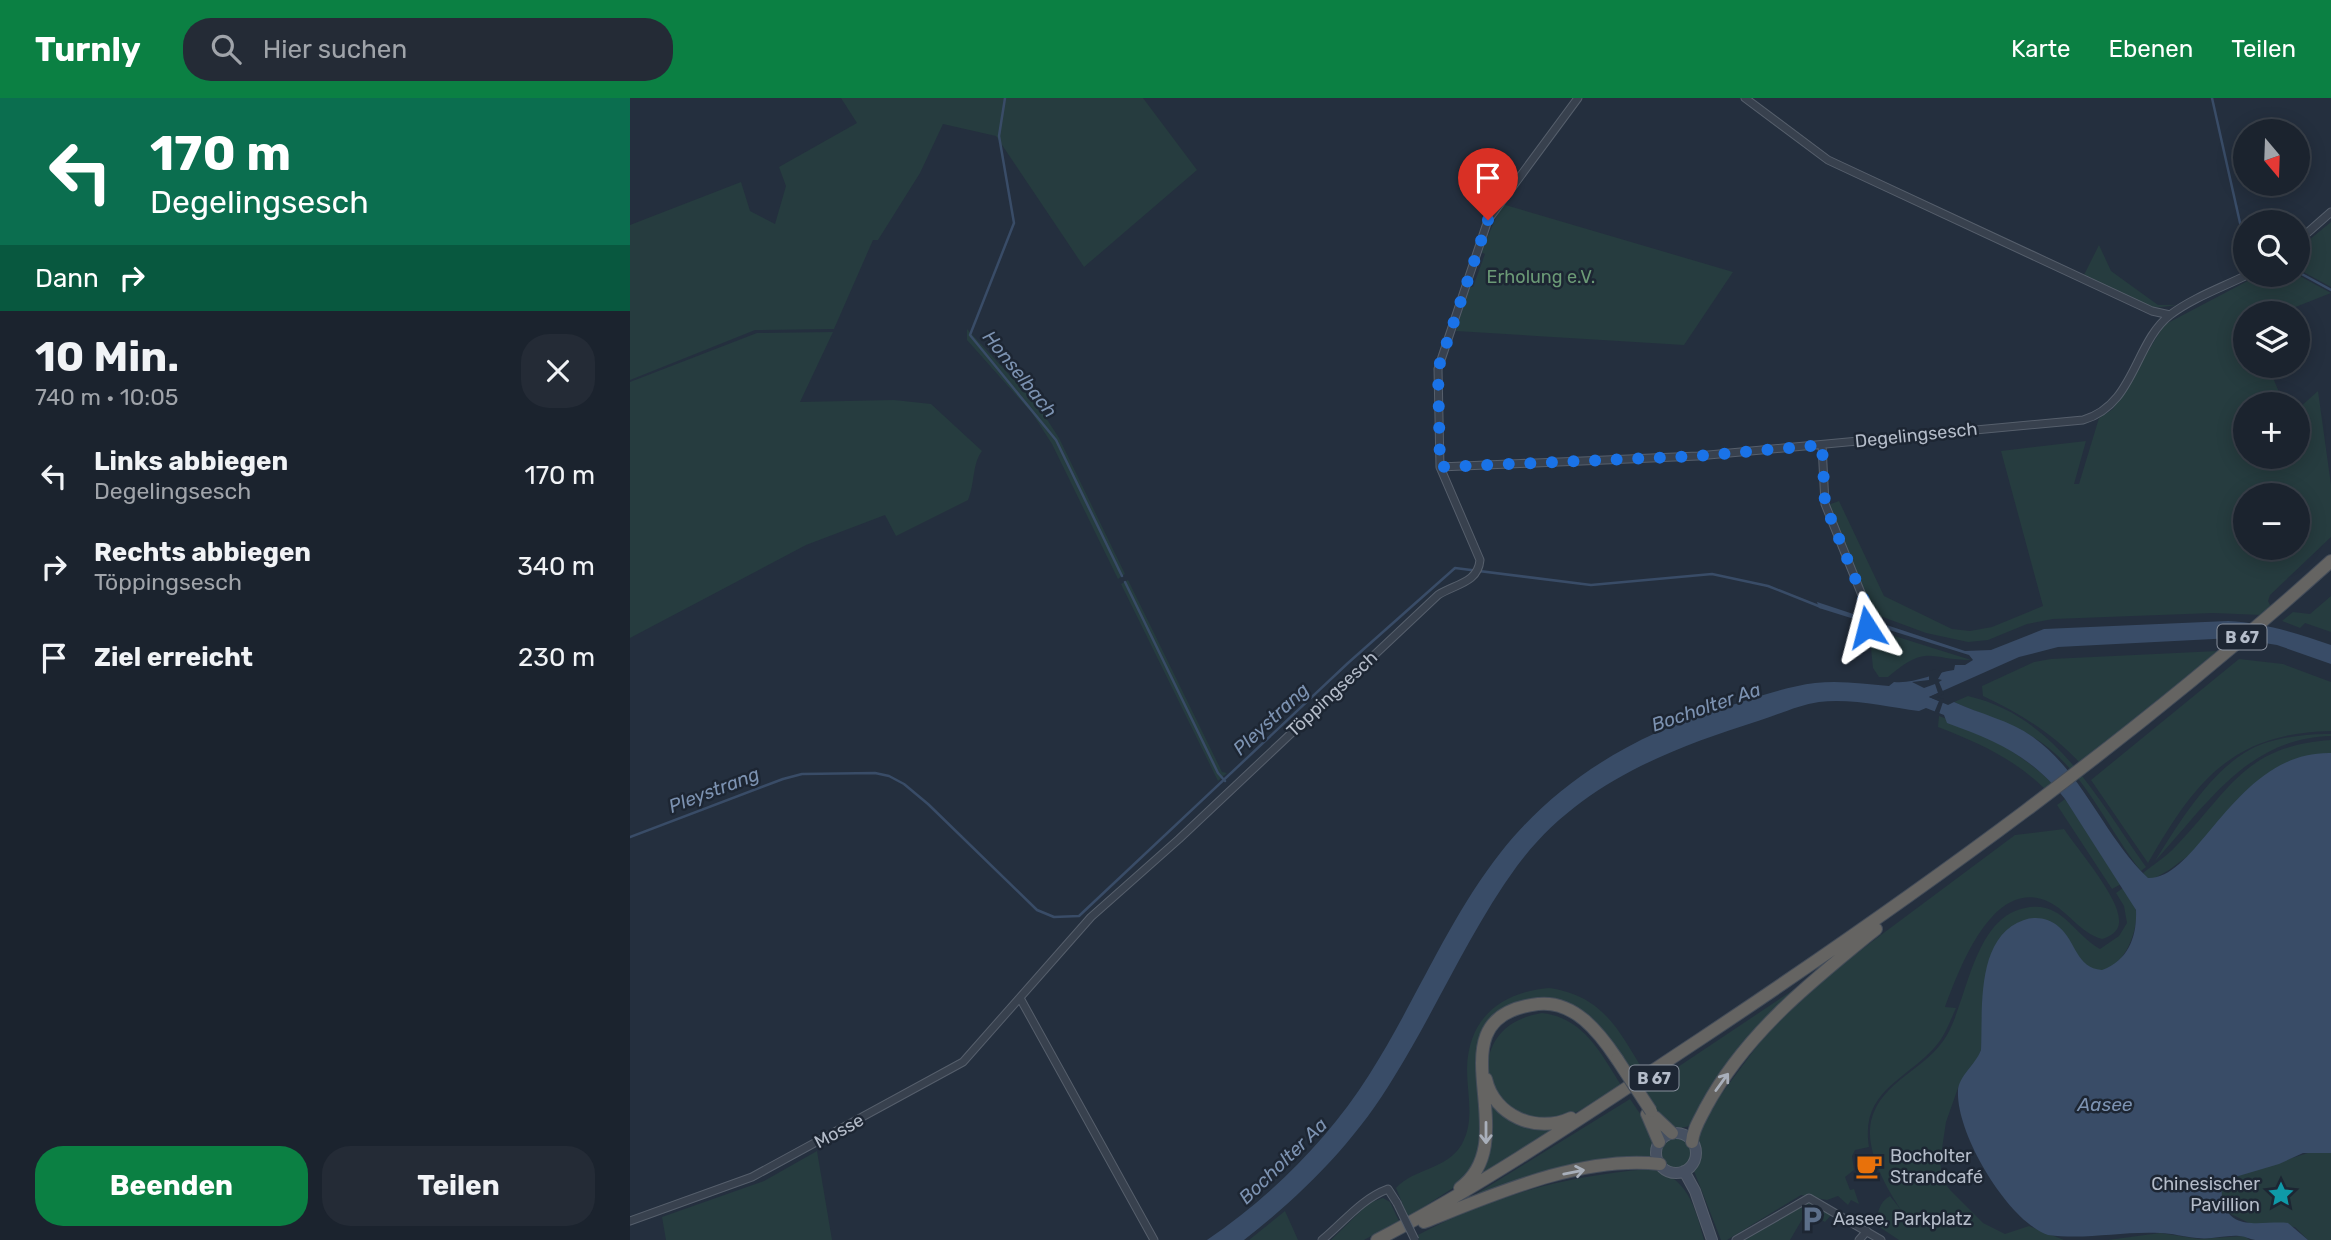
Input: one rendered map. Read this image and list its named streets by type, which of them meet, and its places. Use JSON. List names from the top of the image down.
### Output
{
  "streets": {
    "highway": ["B 67"],
    "street": ["Degelingsesch", "Töppingsesch", "Mosse"]
  },
  "crossings": [
    ["Degelingsesch", "Töppingsesch"],
    ["Töppingsesch", "Mosse"]
  ],
  "water": [
    "Honselbach",
    "Bocholter Aa",
    "Pleystrang",
    "Aasee"
  ],
  "parks": ["Erholung e.V."],
  "places": {
    "cafe": ["Bocholter Strandcafé"],
    "place": ["Chinesischer Pavillion"],
    "parking": ["Aasee, Parkplatz"]
  },
  "north": "bottom",
  "page": {
    "header": "Turnly",
    "search": "Hier suchen",
    "nav": ["Karte", "Ebenen", "Teilen"],
    "turn": ["170 m", "Degelingsesch"],
    "map_buttons": ["+", "−"],
    "then": "Dann",
    "heading": ["10 Min.", "740 m · 10:05"],
    "list": [
      {
        "name": "Links abbiegen",
        "note": "Degelingsesch",
        "value": "170 m"
      },
      {
        "name": "Rechts abbiegen",
        "note": "Töppingsesch",
        "value": "340 m"
      },
      {
        "name": "Ziel erreicht",
        "value": "230 m"
      }
    ],
    "buttons": ["Beenden", "Teilen"]
  }
}
